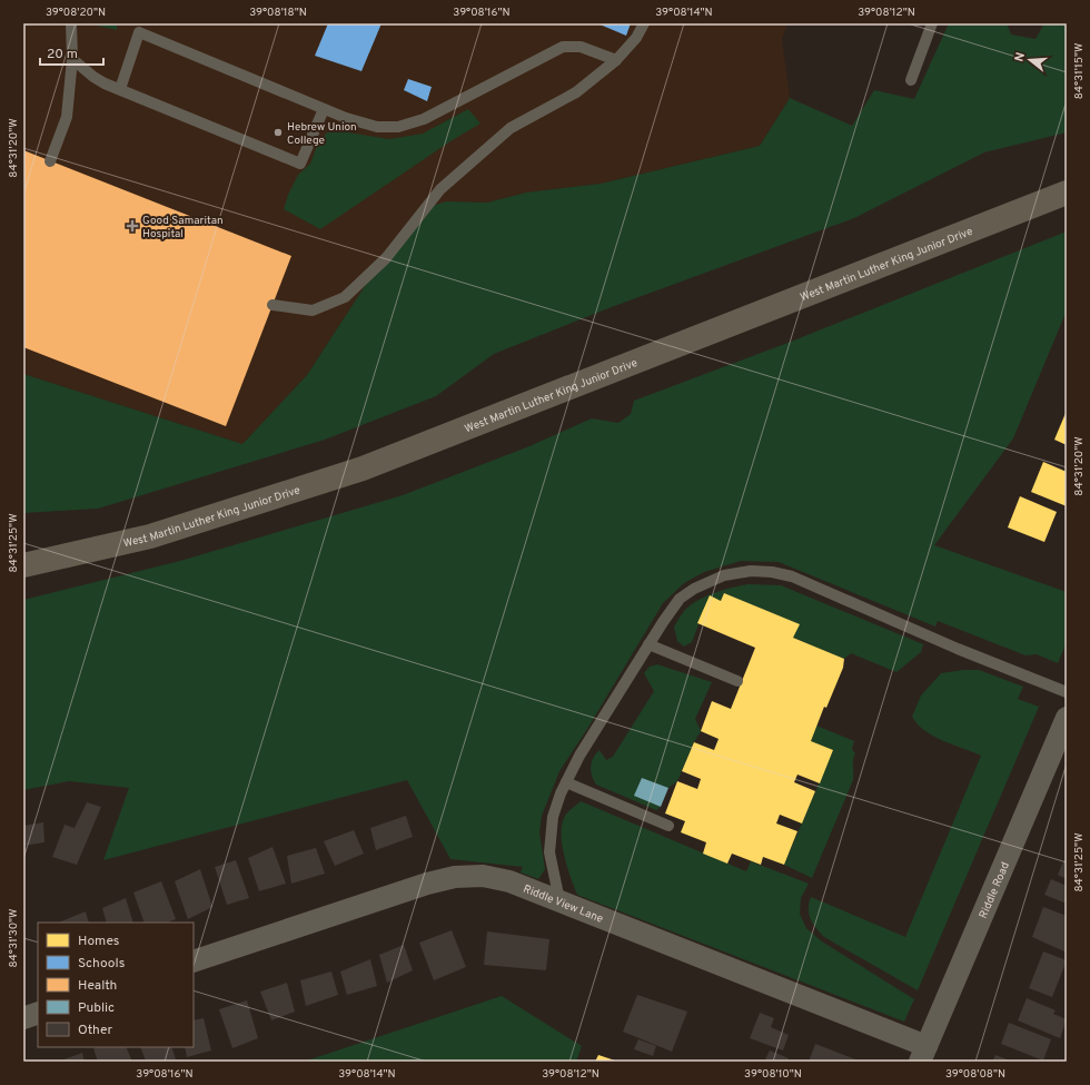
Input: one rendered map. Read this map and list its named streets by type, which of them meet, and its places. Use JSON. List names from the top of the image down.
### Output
{
  "streets": {
    "main road": ["West Martin Luther King Junior Drive"],
    "street": ["Riddle Road", "Riddle View Lane"]
  },
  "crossings": [
    ["Riddle Road", "Riddle View Lane"]
  ],
  "places": {
    "other": ["Hebrew Union College"],
    "health": ["Good Samaritan Hospital"]
  },
  "legend": [
    "Homes",
    "Schools",
    "Health",
    "Public",
    "Other"
  ],
  "scale_bar": "20 m",
  "north": "left",
  "coordinates": [
    "39°08'20\"N",
    "39°08'18\"N",
    "39°08'16\"N",
    "39°08'14\"N",
    "39°08'12\"N",
    "84°31'15\"W",
    "84°31'20\"W",
    "84°31'25\"W",
    "84°31'30\"W",
    "39°08'10\"N",
    "39°08'08\"N"
  ]
}
